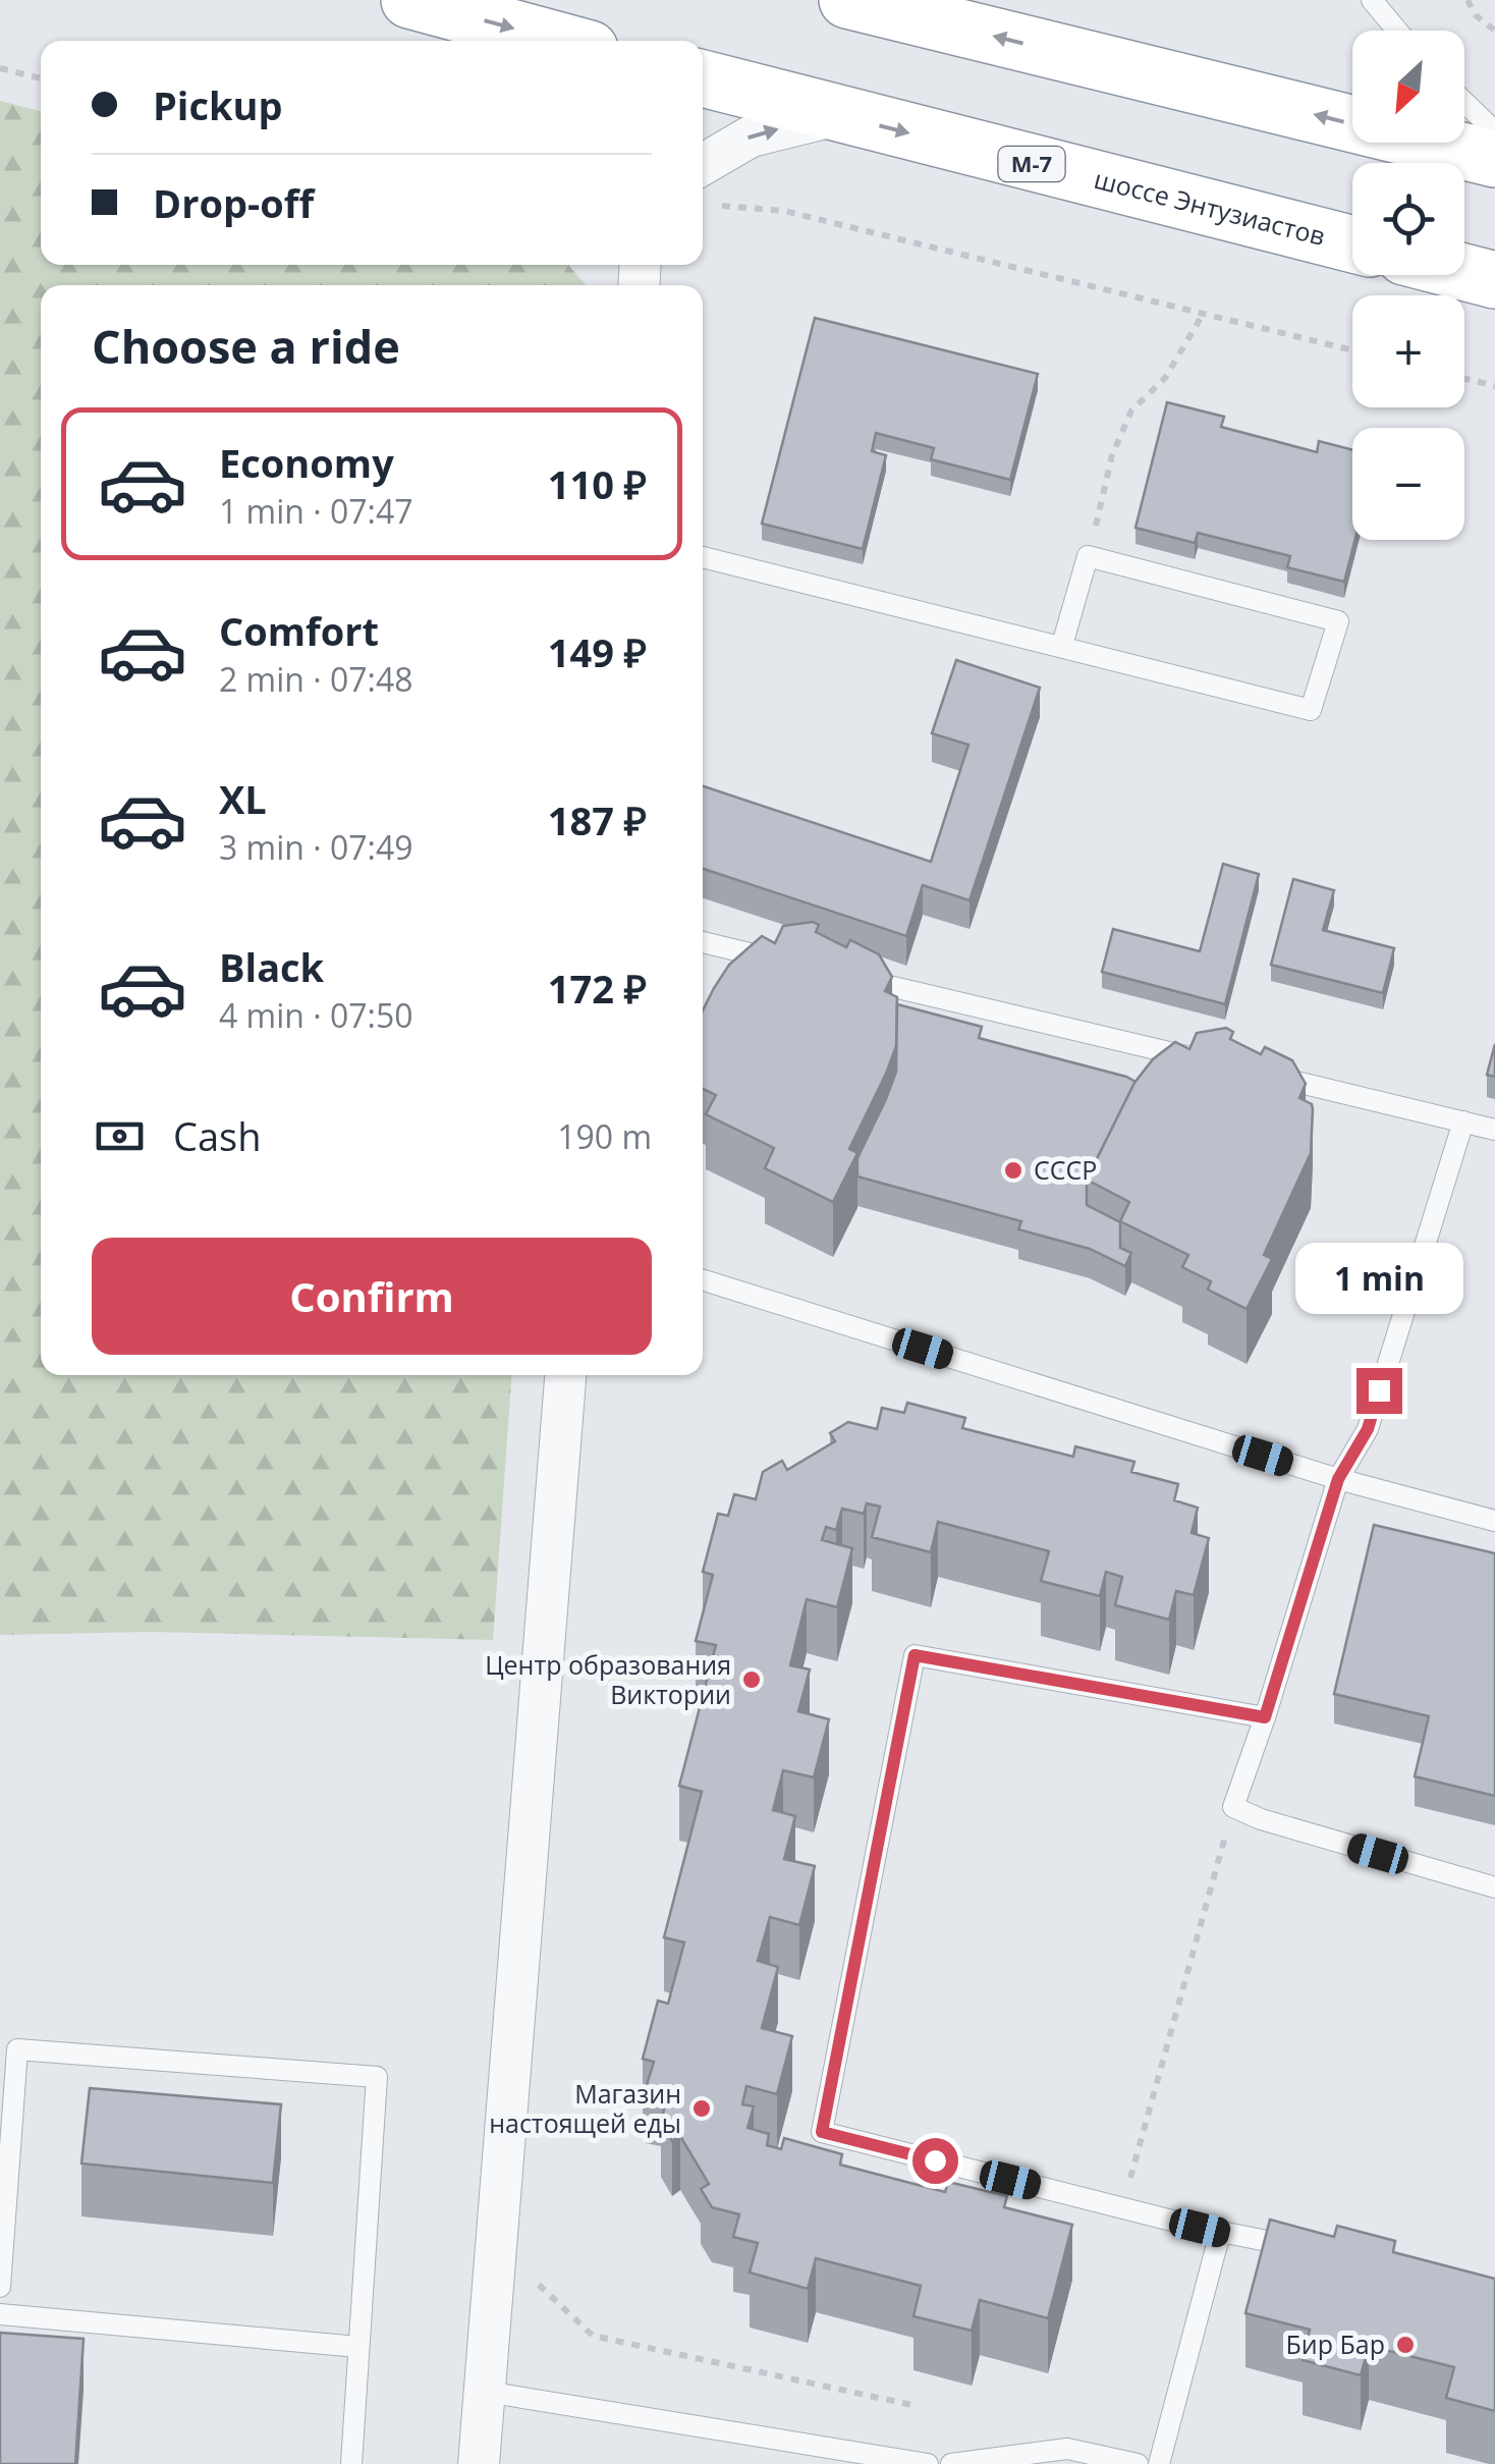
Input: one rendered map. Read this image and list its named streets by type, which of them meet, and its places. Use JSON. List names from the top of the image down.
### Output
{
  "streets": {
    "highway": ["М-7", "шоссе Энтузиастов"]
  },
  "places": [
    "СССР",
    "Центр образования Виктории",
    "Магазин настоящей еды",
    "Бир Бар"
  ],
  "north": "bottom left",
  "page": {
    "map_buttons": ["+", "−"],
    "banner": ["Pickup", "Drop-off"],
    "heading": "Choose a ride",
    "list": [
      {
        "name": "Economy",
        "note": "1 min · 07:47",
        "value": "110 ₽"
      },
      {
        "name": "Comfort",
        "note": "2 min · 07:48",
        "value": "149 ₽"
      },
      {
        "name": "XL",
        "note": "3 min · 07:49",
        "value": "187 ₽"
      },
      {
        "name": "Black",
        "note": "4 min · 07:50",
        "value": "172 ₽"
      }
    ],
    "pay": ["Cash", "190 m"],
    "buttons": "Confirm",
    "bubble": "1 min"
  }
}
